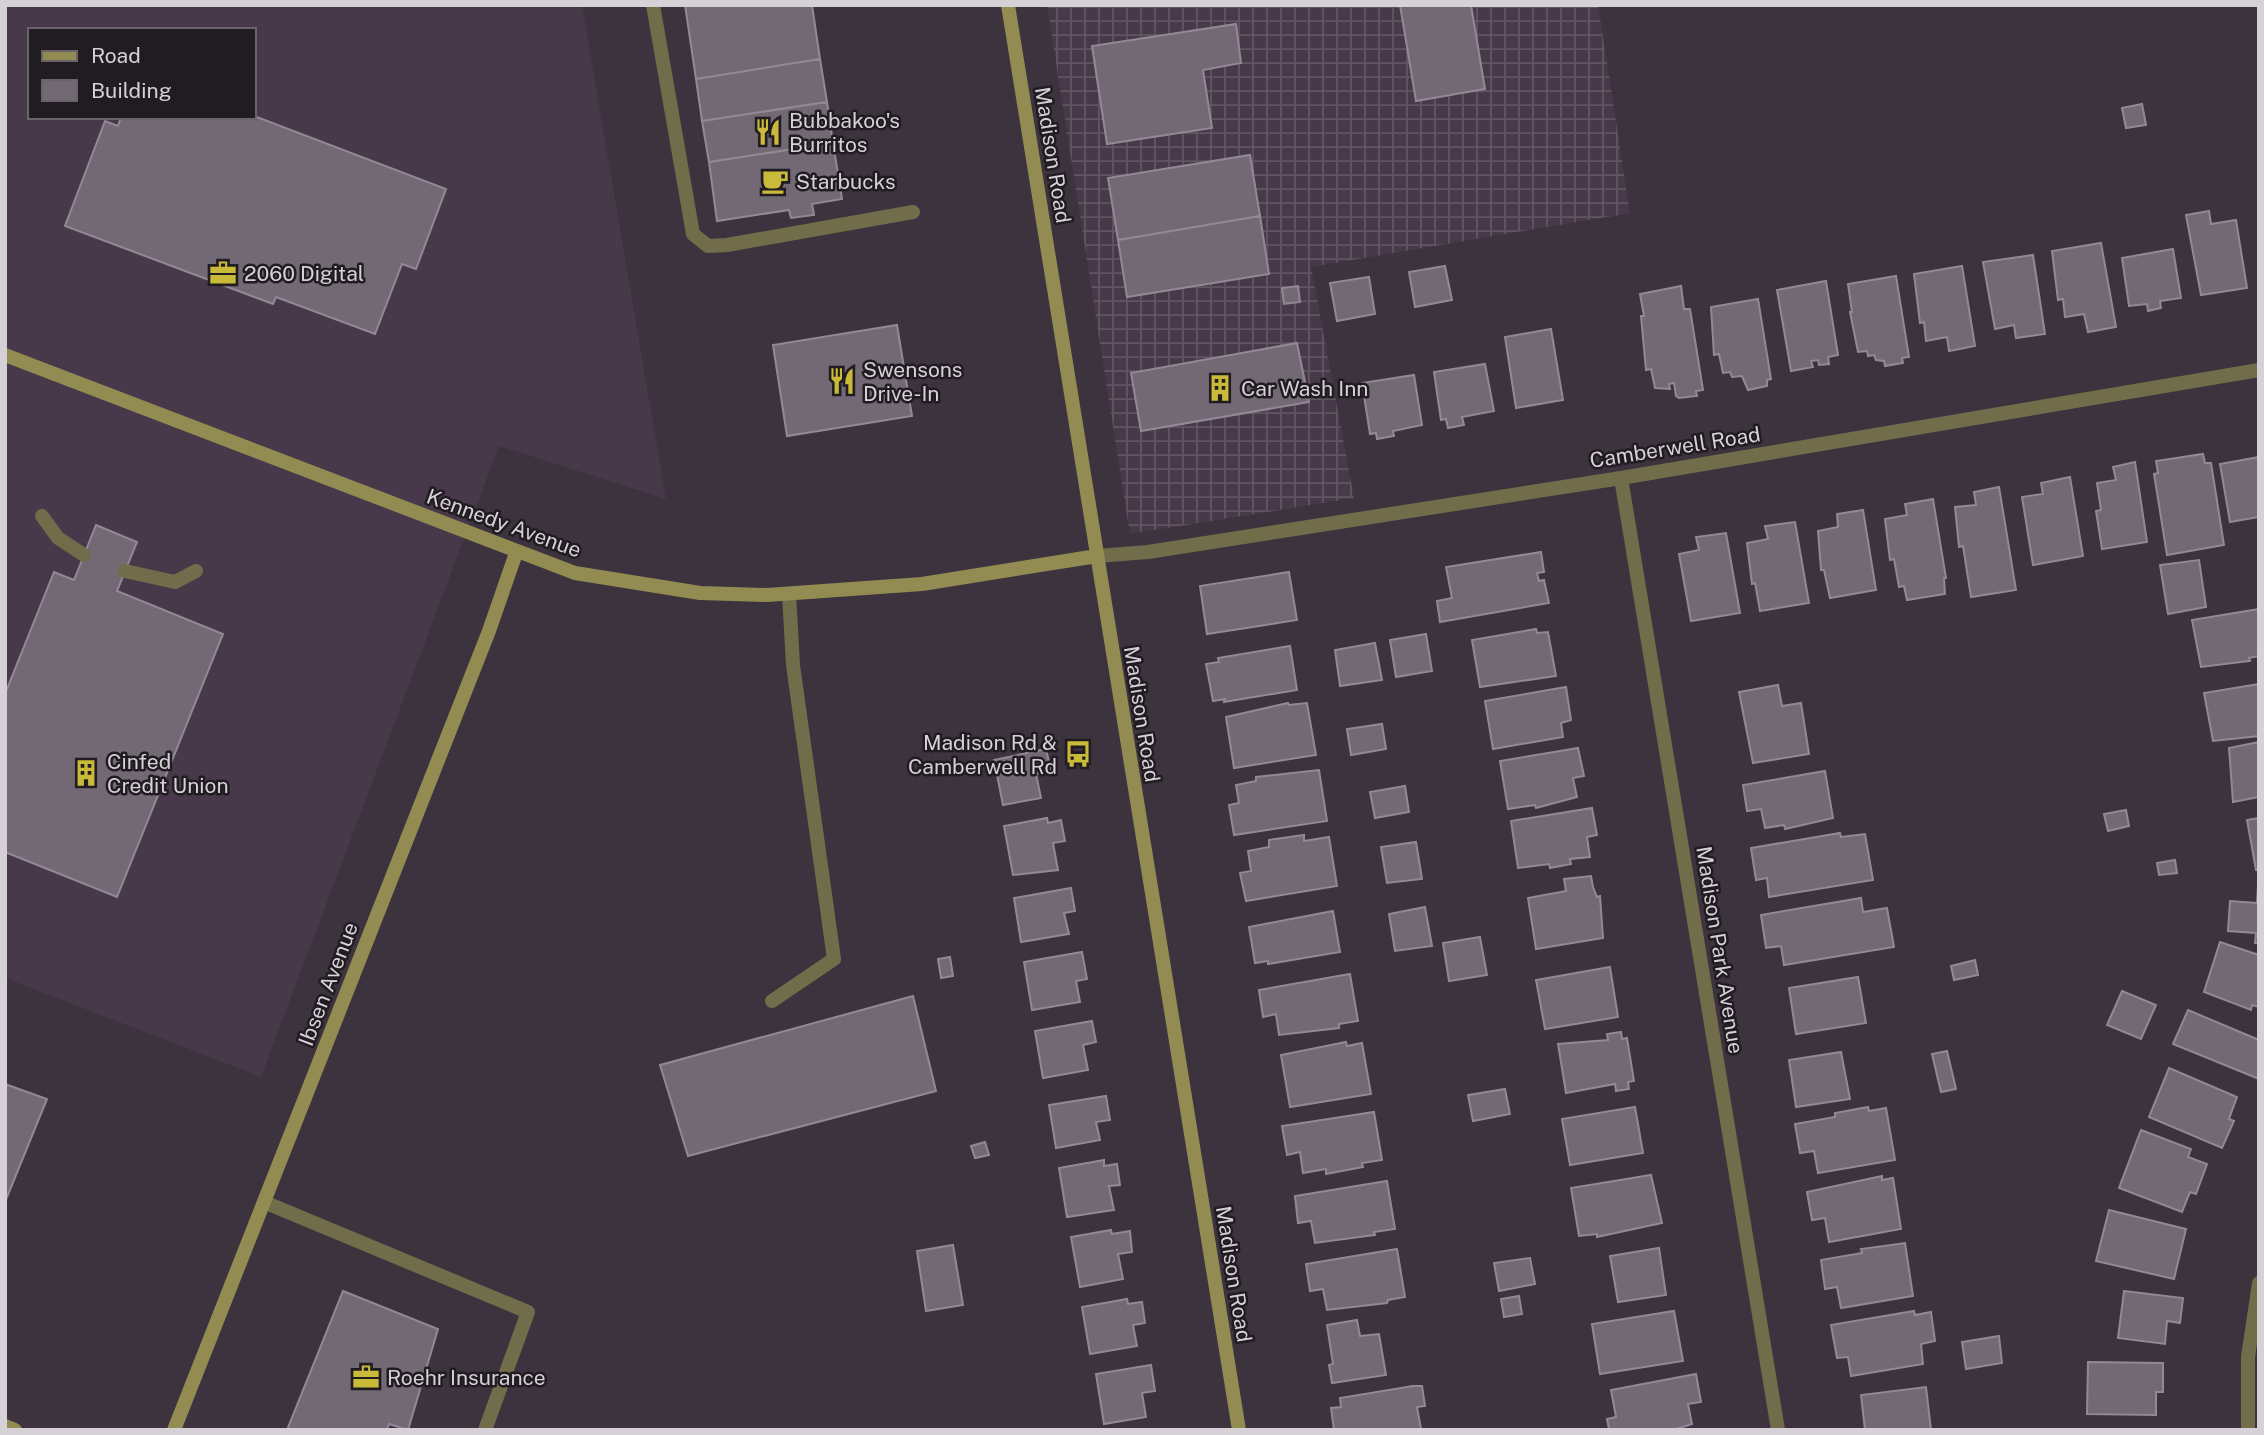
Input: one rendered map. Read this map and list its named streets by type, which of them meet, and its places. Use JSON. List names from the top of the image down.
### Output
{
  "streets": {
    "street": [
      "Madison Road",
      "Camberwell Road",
      "Kennedy Avenue",
      "Madison Park Avenue",
      "Ibsen Avenue"
    ]
  },
  "crossings": [
    ["Madison Road", "Camberwell Road"],
    ["Madison Road", "Kennedy Avenue"],
    ["Camberwell Road", "Kennedy Avenue"],
    ["Camberwell Road", "Madison Park Avenue"],
    ["Kennedy Avenue", "Ibsen Avenue"]
  ],
  "places": {
    "restaurant": ["Bubbakoo's Burritos", "Swensons Drive-In"],
    "cafe": ["Starbucks"],
    "office": ["2060 Digital", "Roehr Insurance"],
    "building": ["Car Wash Inn", "Cinfed Credit Union"],
    "bus stop": ["Madison Rd & Camberwell Rd"]
  },
  "legend": ["Road", "Building"]
}
